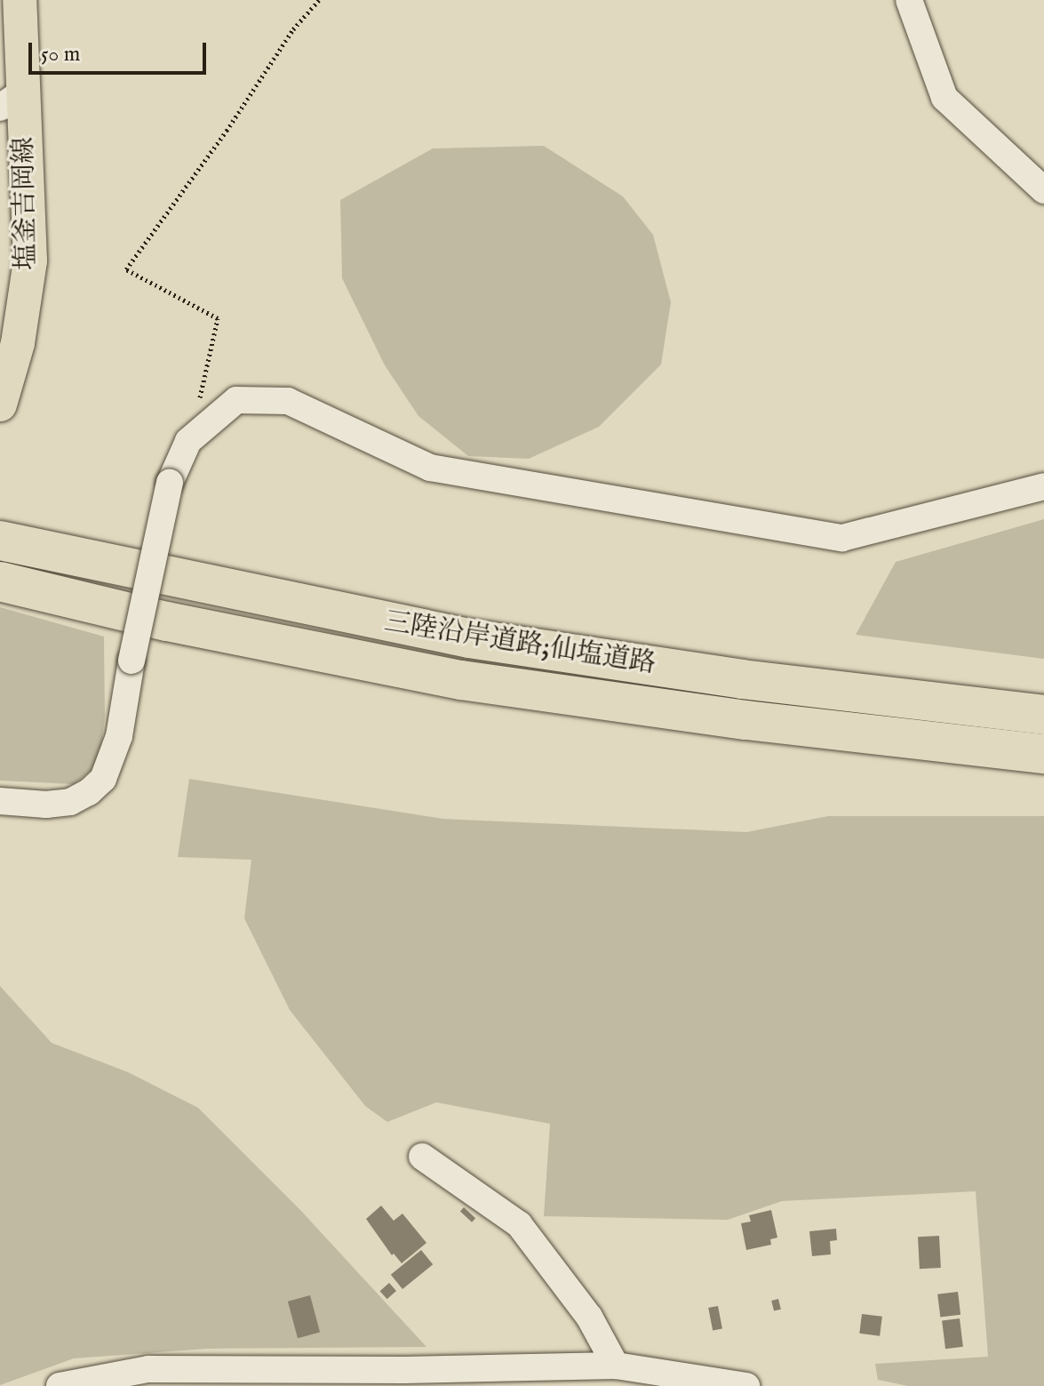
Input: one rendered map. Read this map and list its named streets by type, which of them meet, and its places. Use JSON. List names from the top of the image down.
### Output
{
  "streets": {
    "highway": ["三陸沿岸道路;仙塩道路"],
    "main road": ["塩釜吉岡線"]
  },
  "scale_bar": "50 m"
}
